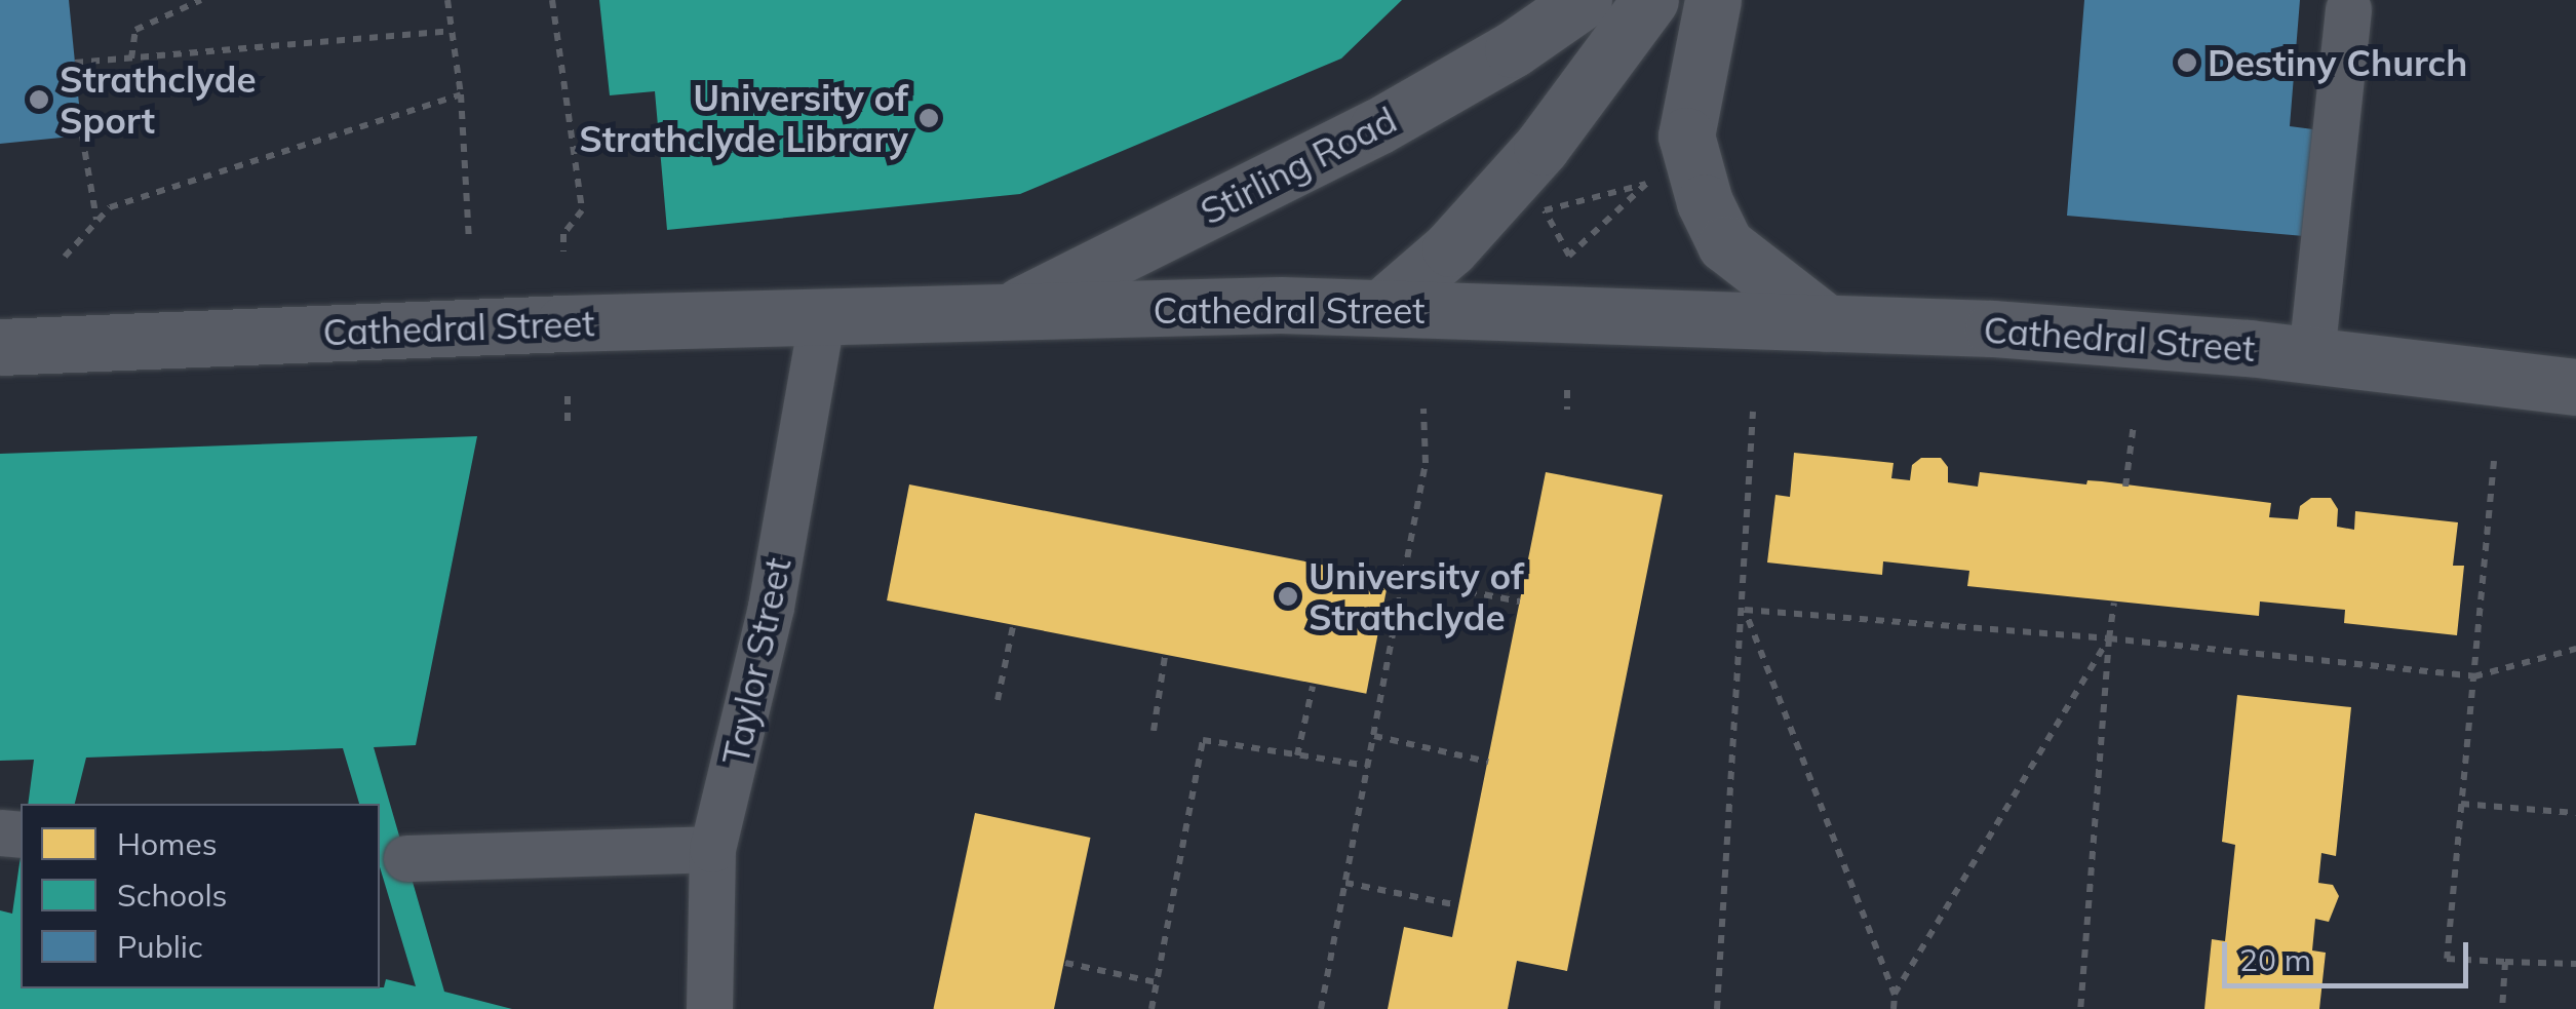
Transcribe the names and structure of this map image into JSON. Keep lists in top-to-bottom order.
{
  "streets": {
    "street": ["Stirling Road", "Cathedral Street"],
    "lane": ["Taylor Street"]
  },
  "crossings": [
    ["Stirling Road", "Cathedral Street"],
    ["Cathedral Street", "Taylor Street"]
  ],
  "places": [
    "Destiny Church",
    "Strathclyde Sport",
    "University of Strathclyde Library",
    "University of Strathclyde"
  ],
  "legend": ["Homes", "Schools", "Public"],
  "scale_bar": "20 m"
}
